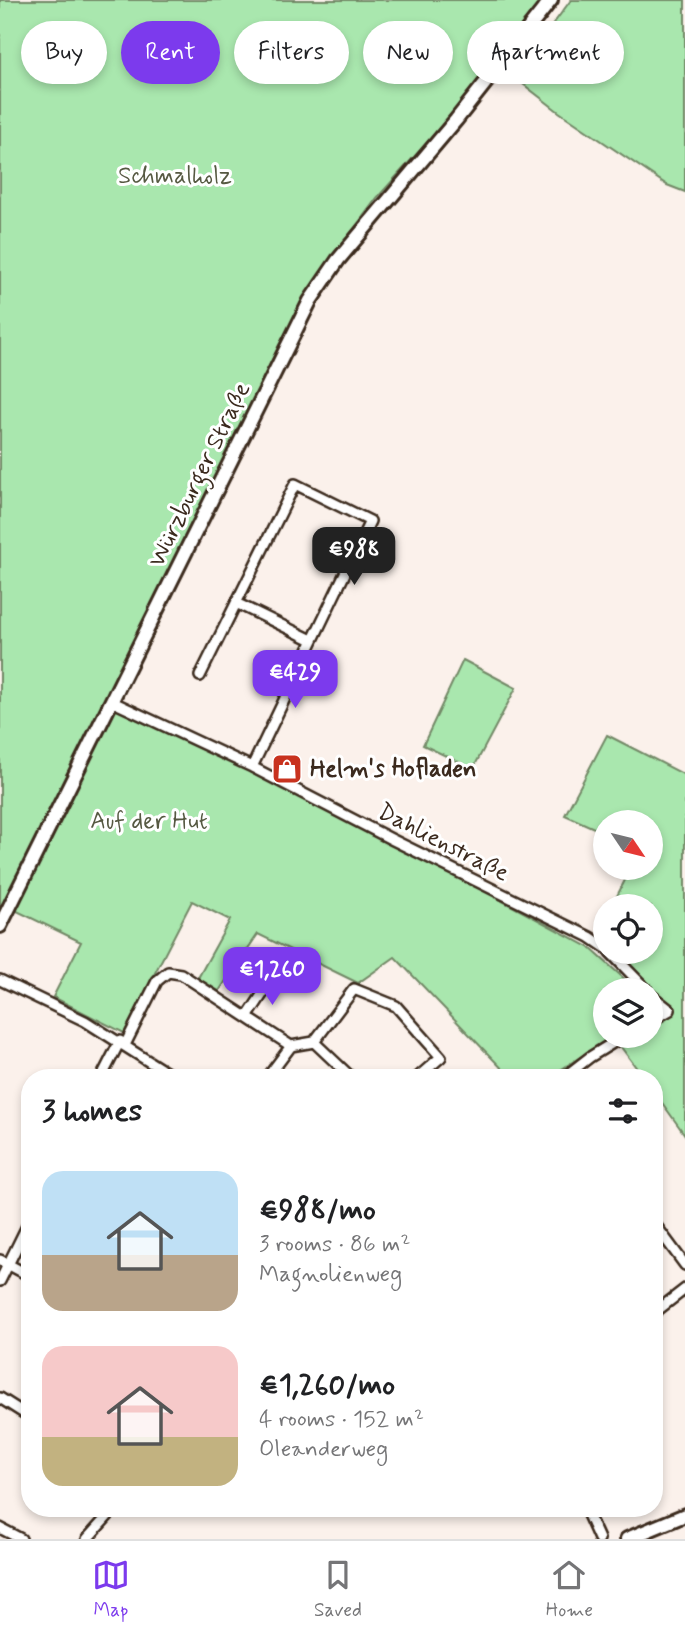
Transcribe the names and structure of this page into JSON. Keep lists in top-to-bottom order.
{
  "streets": {
    "street": ["Würzburger Straße", "Dahlienstraße"]
  },
  "crossings": [
    ["Würzburger Straße", "Dahlienstraße"]
  ],
  "parks": ["Schmalholz", "Auf der Hut"],
  "places": {
    "shop": ["Helm's Hofladen"]
  },
  "north": "bottom right",
  "page": {
    "chip": [
      "Buy",
      "Rent",
      "Filters",
      "New",
      "Apartment"
    ],
    "price": ["€988", "€429", "€1,260"],
    "heading": "3 homes",
    "list": [
      {
        "name": "€988/mo",
        "note": "3 rooms · 86 m² · Magnolienweg"
      },
      {
        "name": "€1,260/mo",
        "note": "4 rooms · 152 m² · Oleanderweg"
      }
    ],
    "tabs": ["Map", "Saved", "Home"]
  }
}
